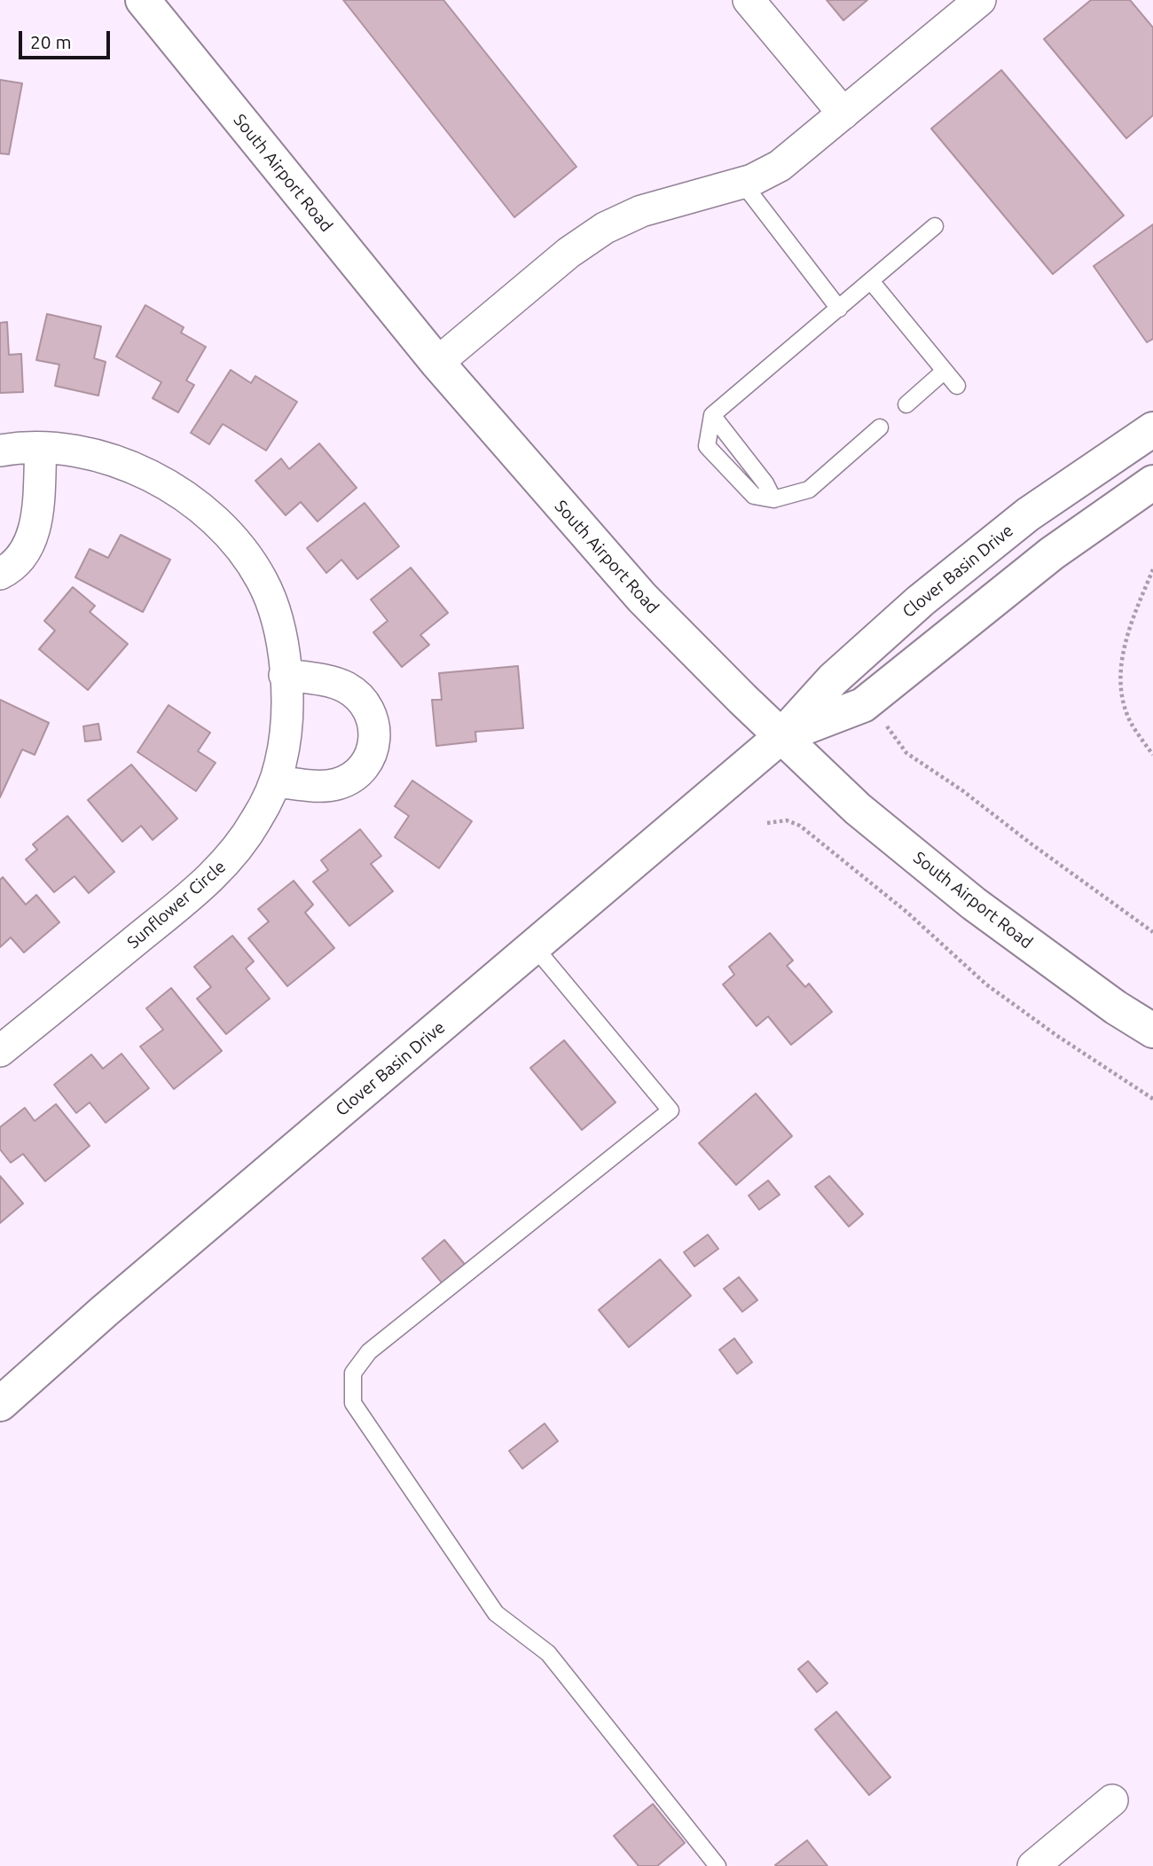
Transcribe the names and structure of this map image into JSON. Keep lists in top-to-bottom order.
{
  "streets": {
    "street": ["South Airport Road", "Clover Basin Drive", "Sunflower Circle"]
  },
  "crossings": [
    ["South Airport Road", "Clover Basin Drive"]
  ],
  "scale_bar": "20 m"
}
